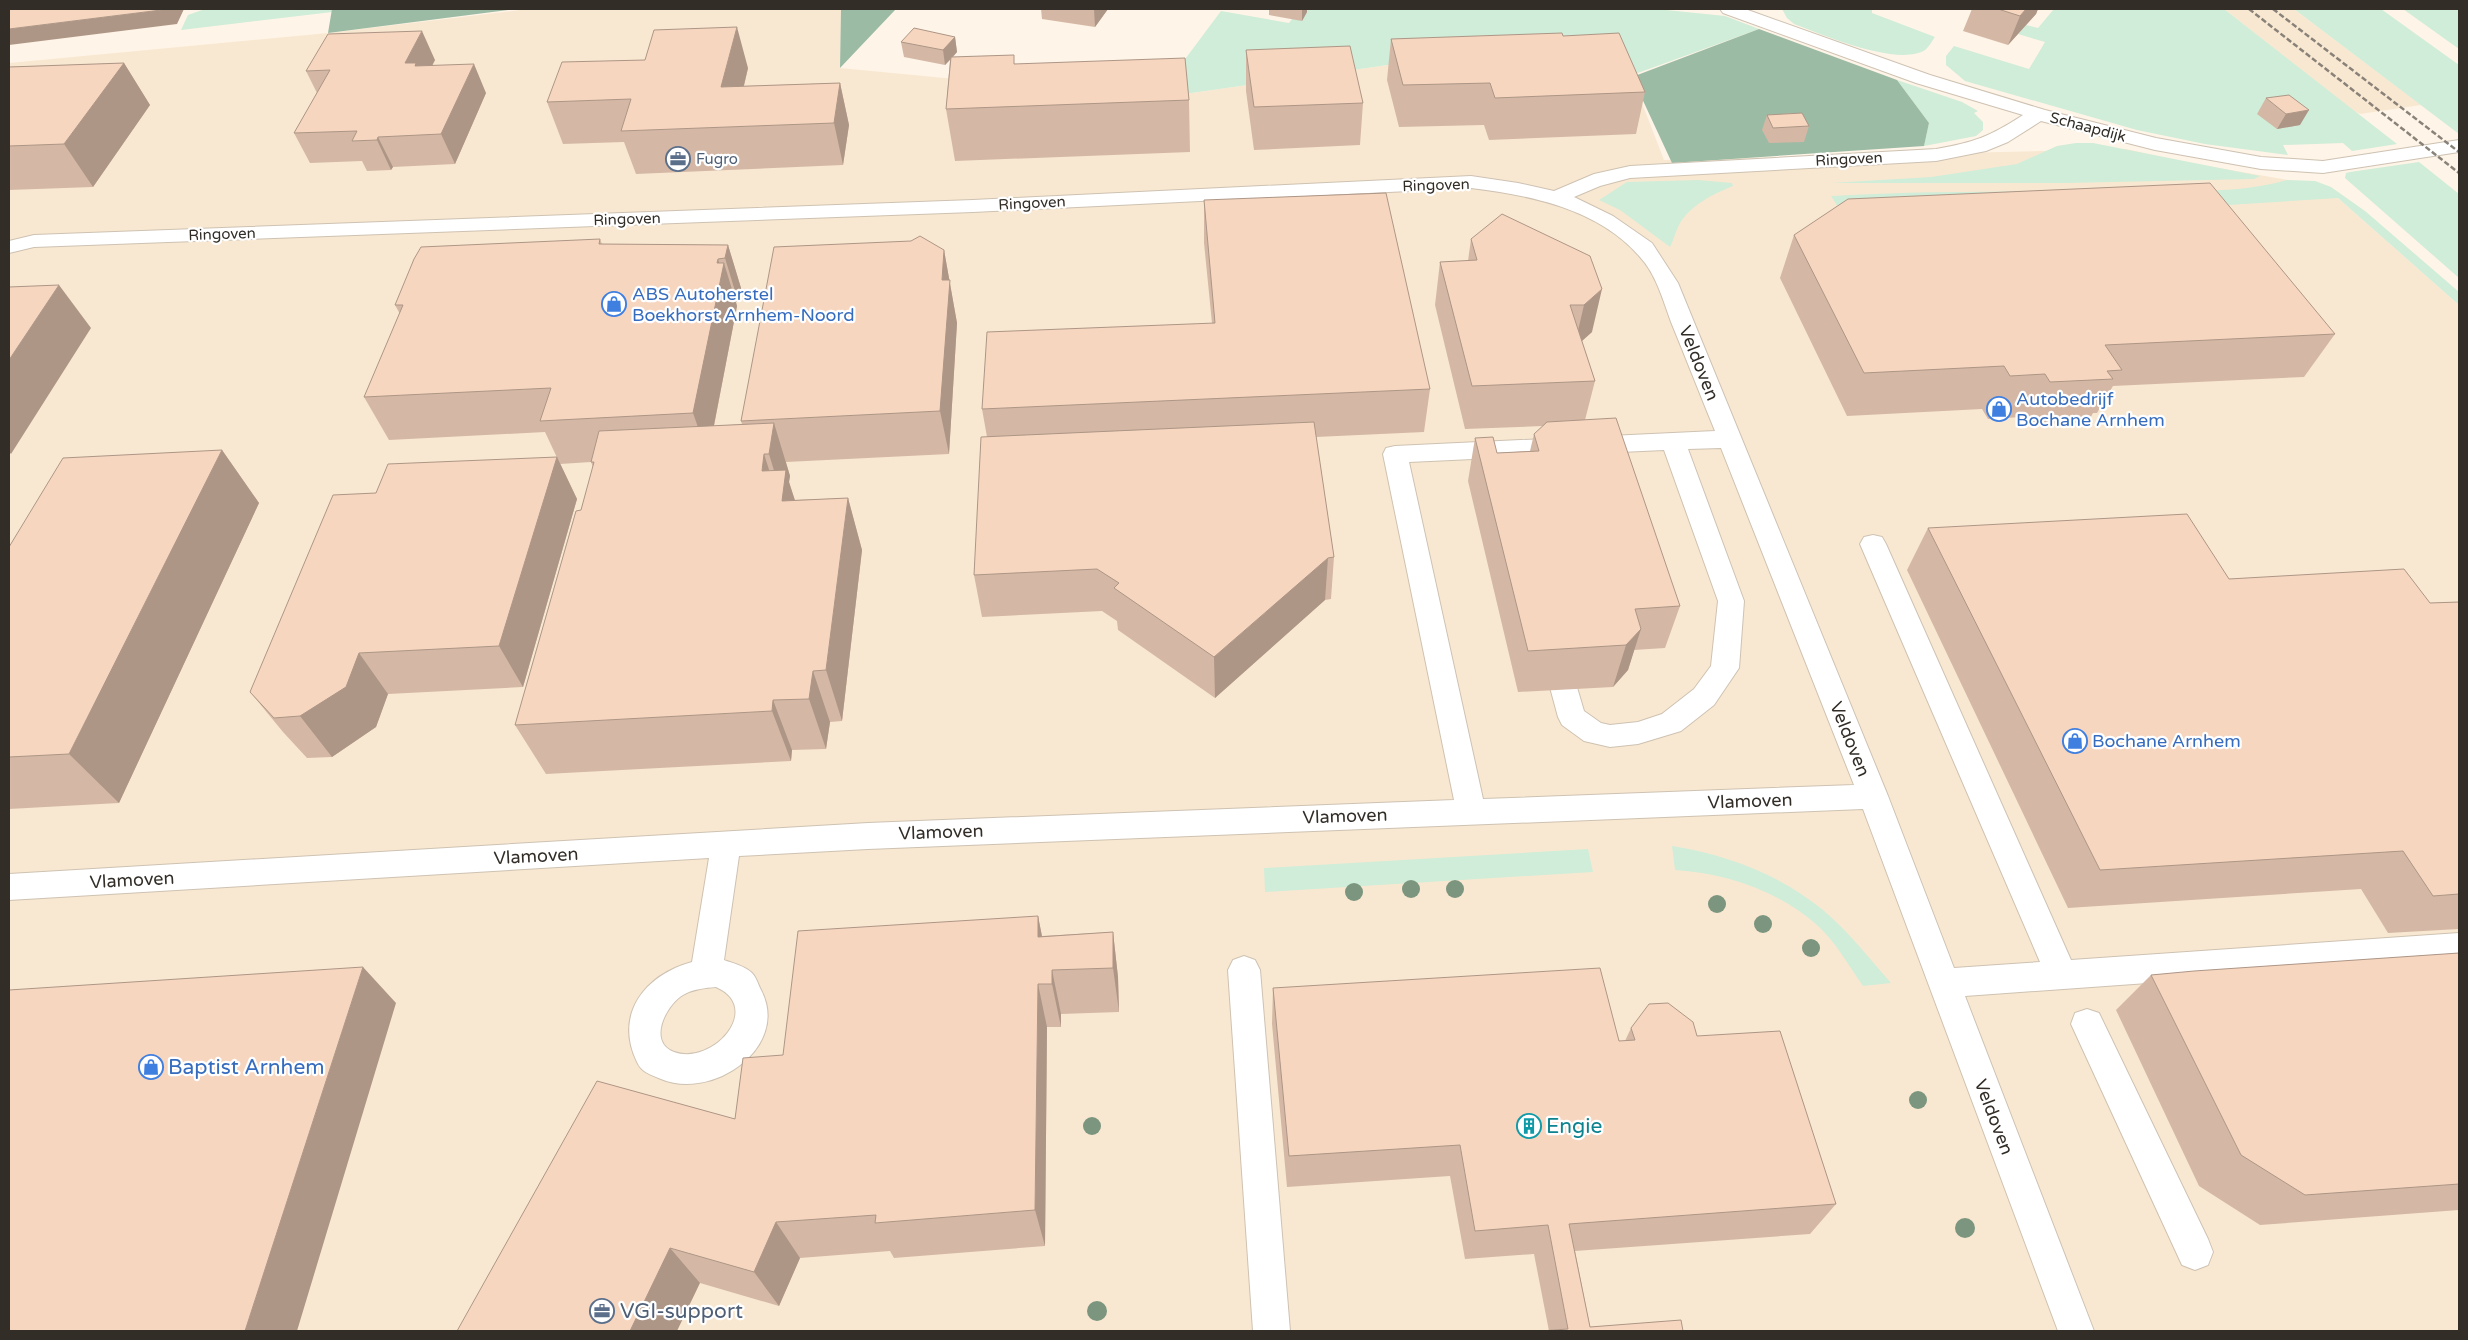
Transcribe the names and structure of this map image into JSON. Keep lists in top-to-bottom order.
{
  "streets": {
    "street": [
      "Schaapdijk",
      "Ringoven",
      "Veldoven",
      "Vlamoven"
    ]
  },
  "crossings": [
    ["Schaapdijk", "Ringoven"],
    ["Ringoven", "Veldoven"],
    ["Veldoven", "Vlamoven"]
  ],
  "places": {
    "office": ["Fugro", "VGI-support"],
    "shop": [
      "ABS Autoherstel Boekhorst Arnhem-Noord",
      "Autobedrijf Bochane Arnhem",
      "Bochane Arnhem",
      "Baptist Arnhem"
    ],
    "building": ["Engie"]
  }
}
